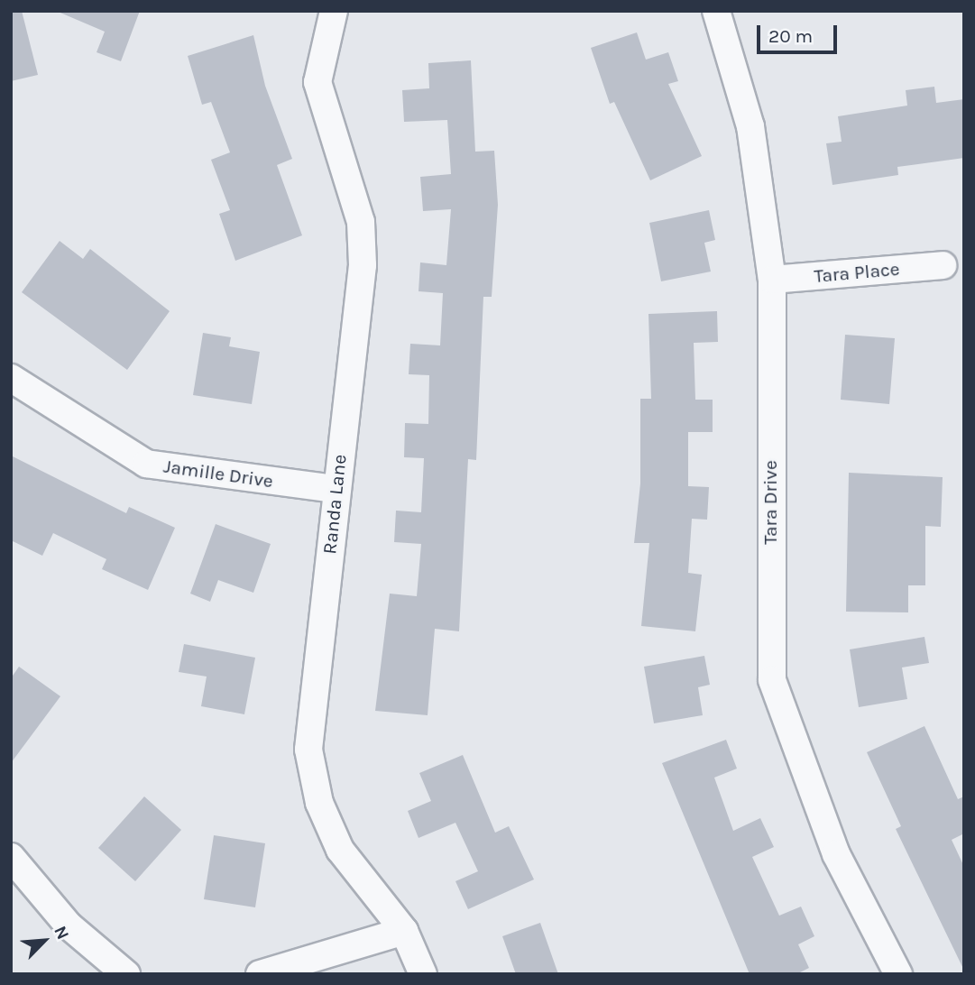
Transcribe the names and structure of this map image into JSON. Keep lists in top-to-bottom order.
{
  "streets": {
    "street": [
      "Tara Place",
      "Jamille Drive",
      "Tara Drive",
      "Randa Lane"
    ]
  },
  "crossings": [
    ["Tara Place", "Tara Drive"],
    ["Jamille Drive", "Randa Lane"]
  ],
  "scale_bar": "20 m",
  "north": "top right"
}
